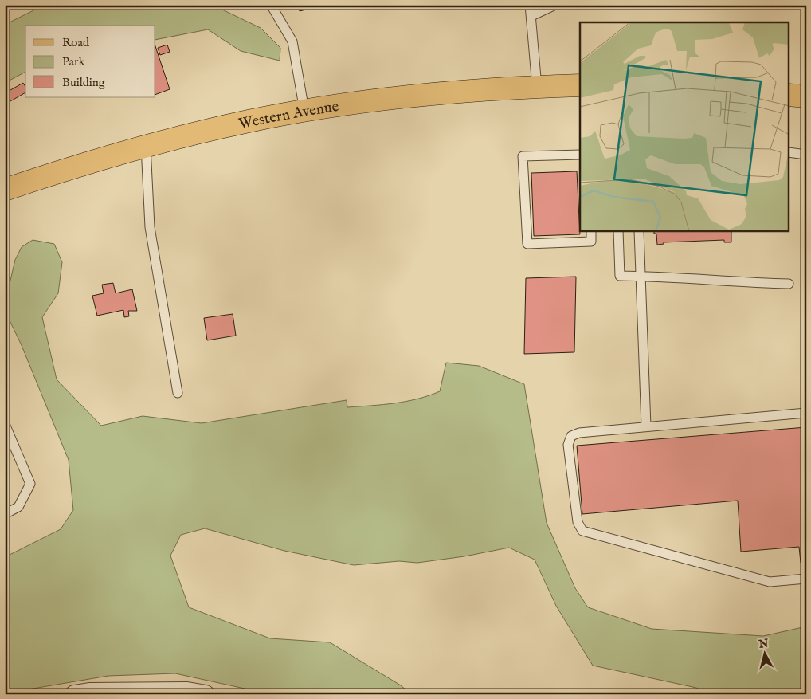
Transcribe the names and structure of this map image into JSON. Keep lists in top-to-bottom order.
{
  "streets": {
    "main road": ["Western Avenue"]
  },
  "legend": ["Road", "Park", "Building"],
  "north": "top"
}
